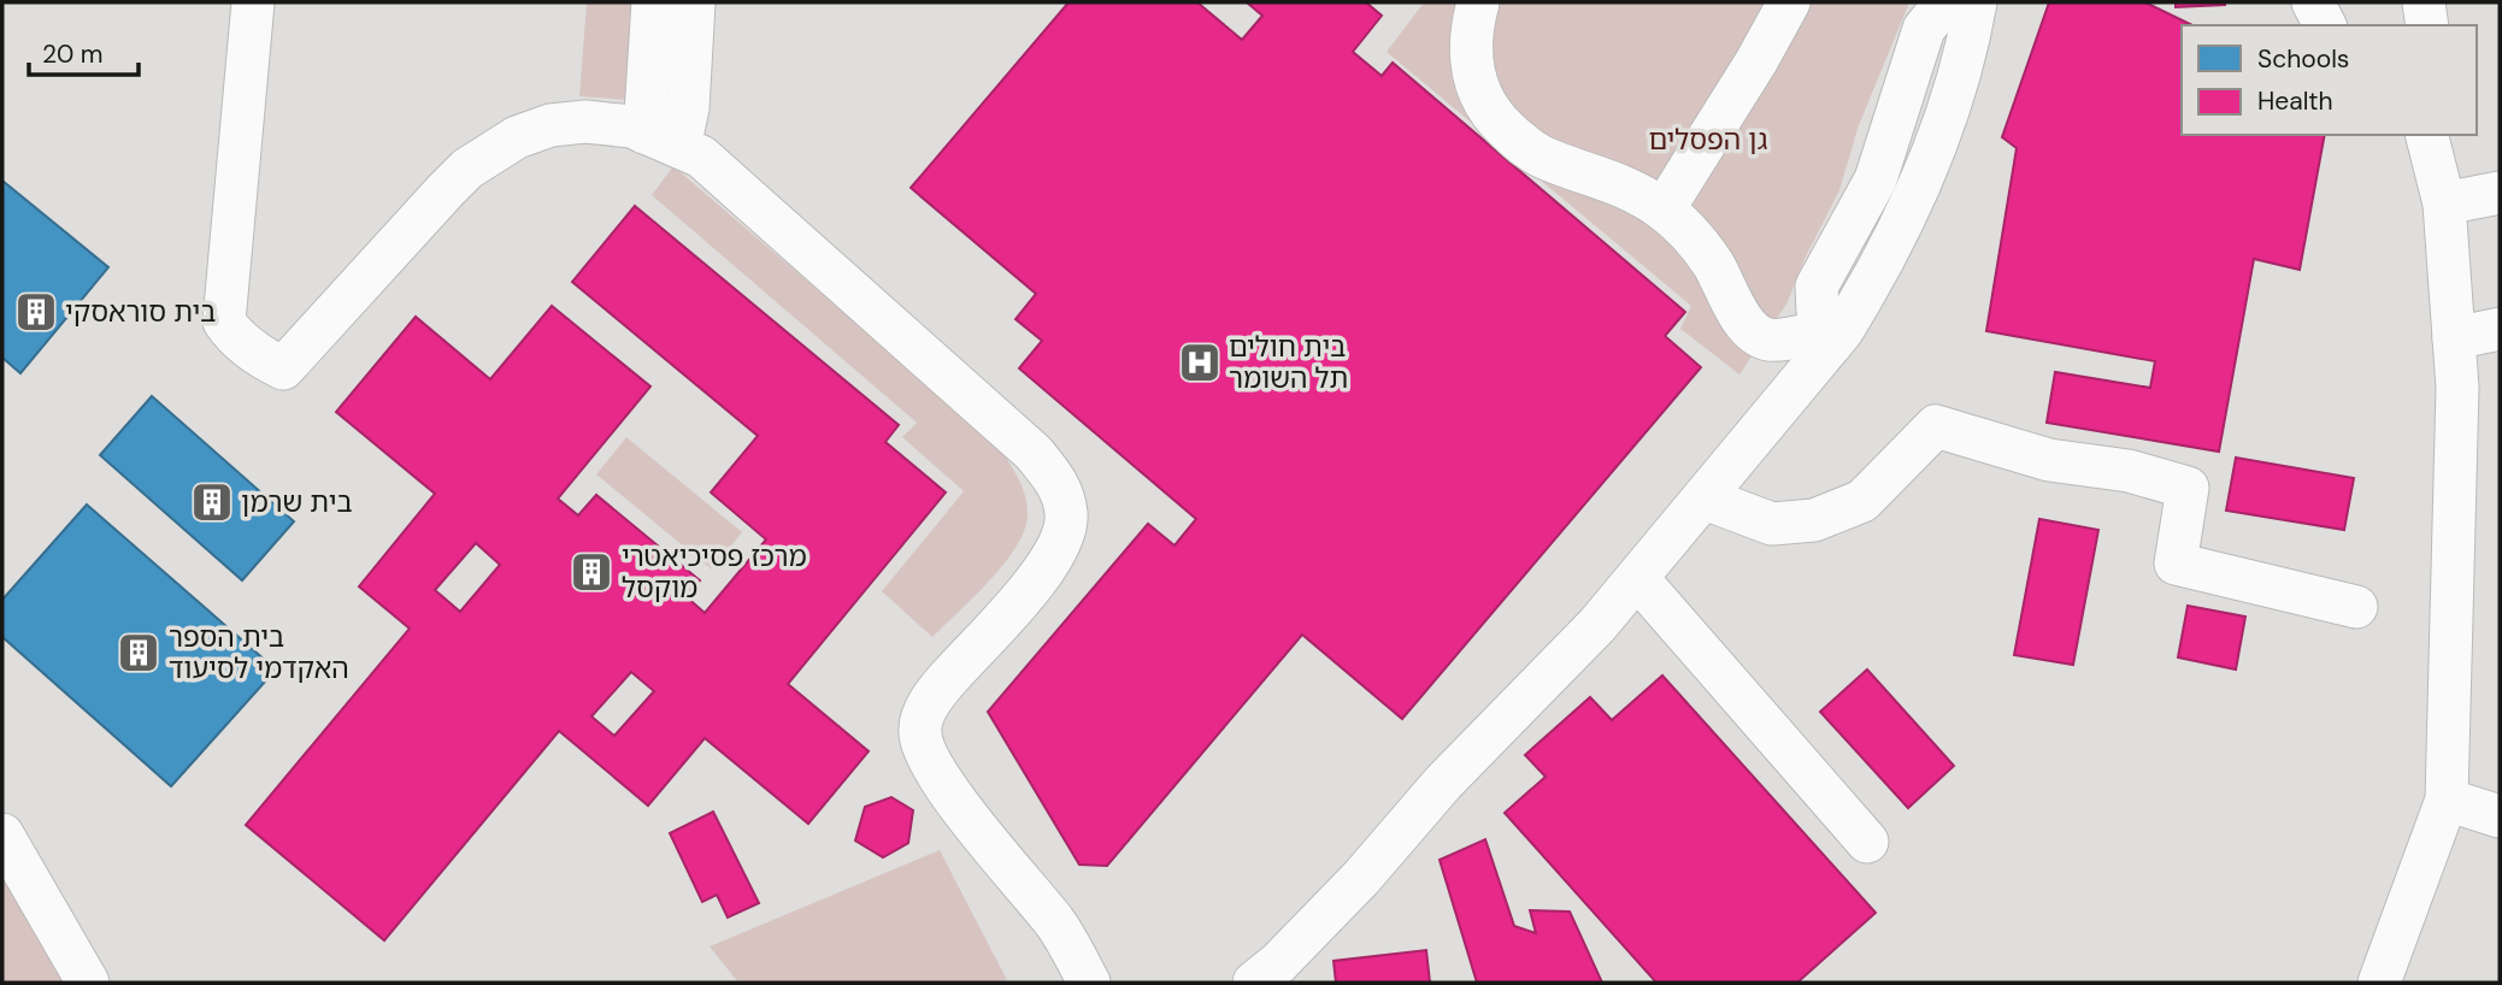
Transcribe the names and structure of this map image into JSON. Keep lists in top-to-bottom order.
{
  "parks": ["גן הפסלים"],
  "places": {
    "building": [
      "בית סוראסקי",
      "בית שרמן",
      "מרכז פסיכיאטרי מוקסל",
      "בית הספר האקדמי לסיעוד"
    ],
    "hospital": ["בית חולים תל השומר"]
  },
  "legend": ["Schools", "Health"],
  "scale_bar": "20 m"
}
